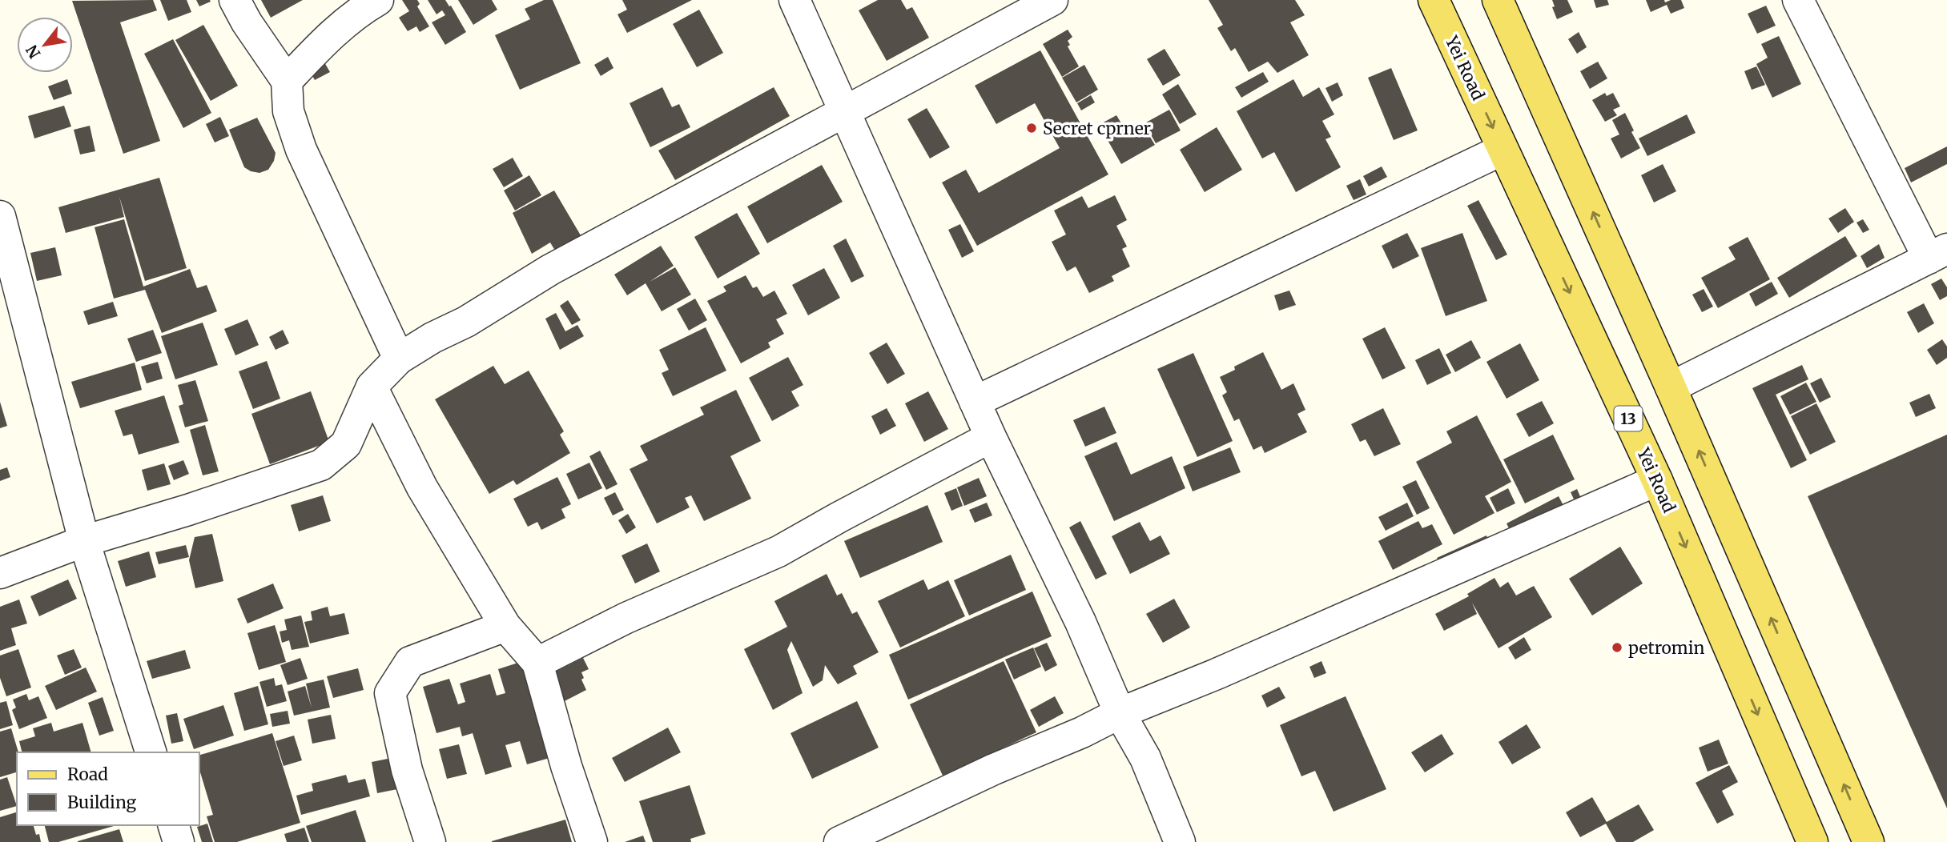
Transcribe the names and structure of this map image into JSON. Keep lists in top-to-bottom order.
{
  "streets": {
    "main road": ["Yei Road", "13"]
  },
  "places": ["Secret cprner", "petromin"],
  "legend": ["Road", "Building"],
  "north": "bottom left"
}
